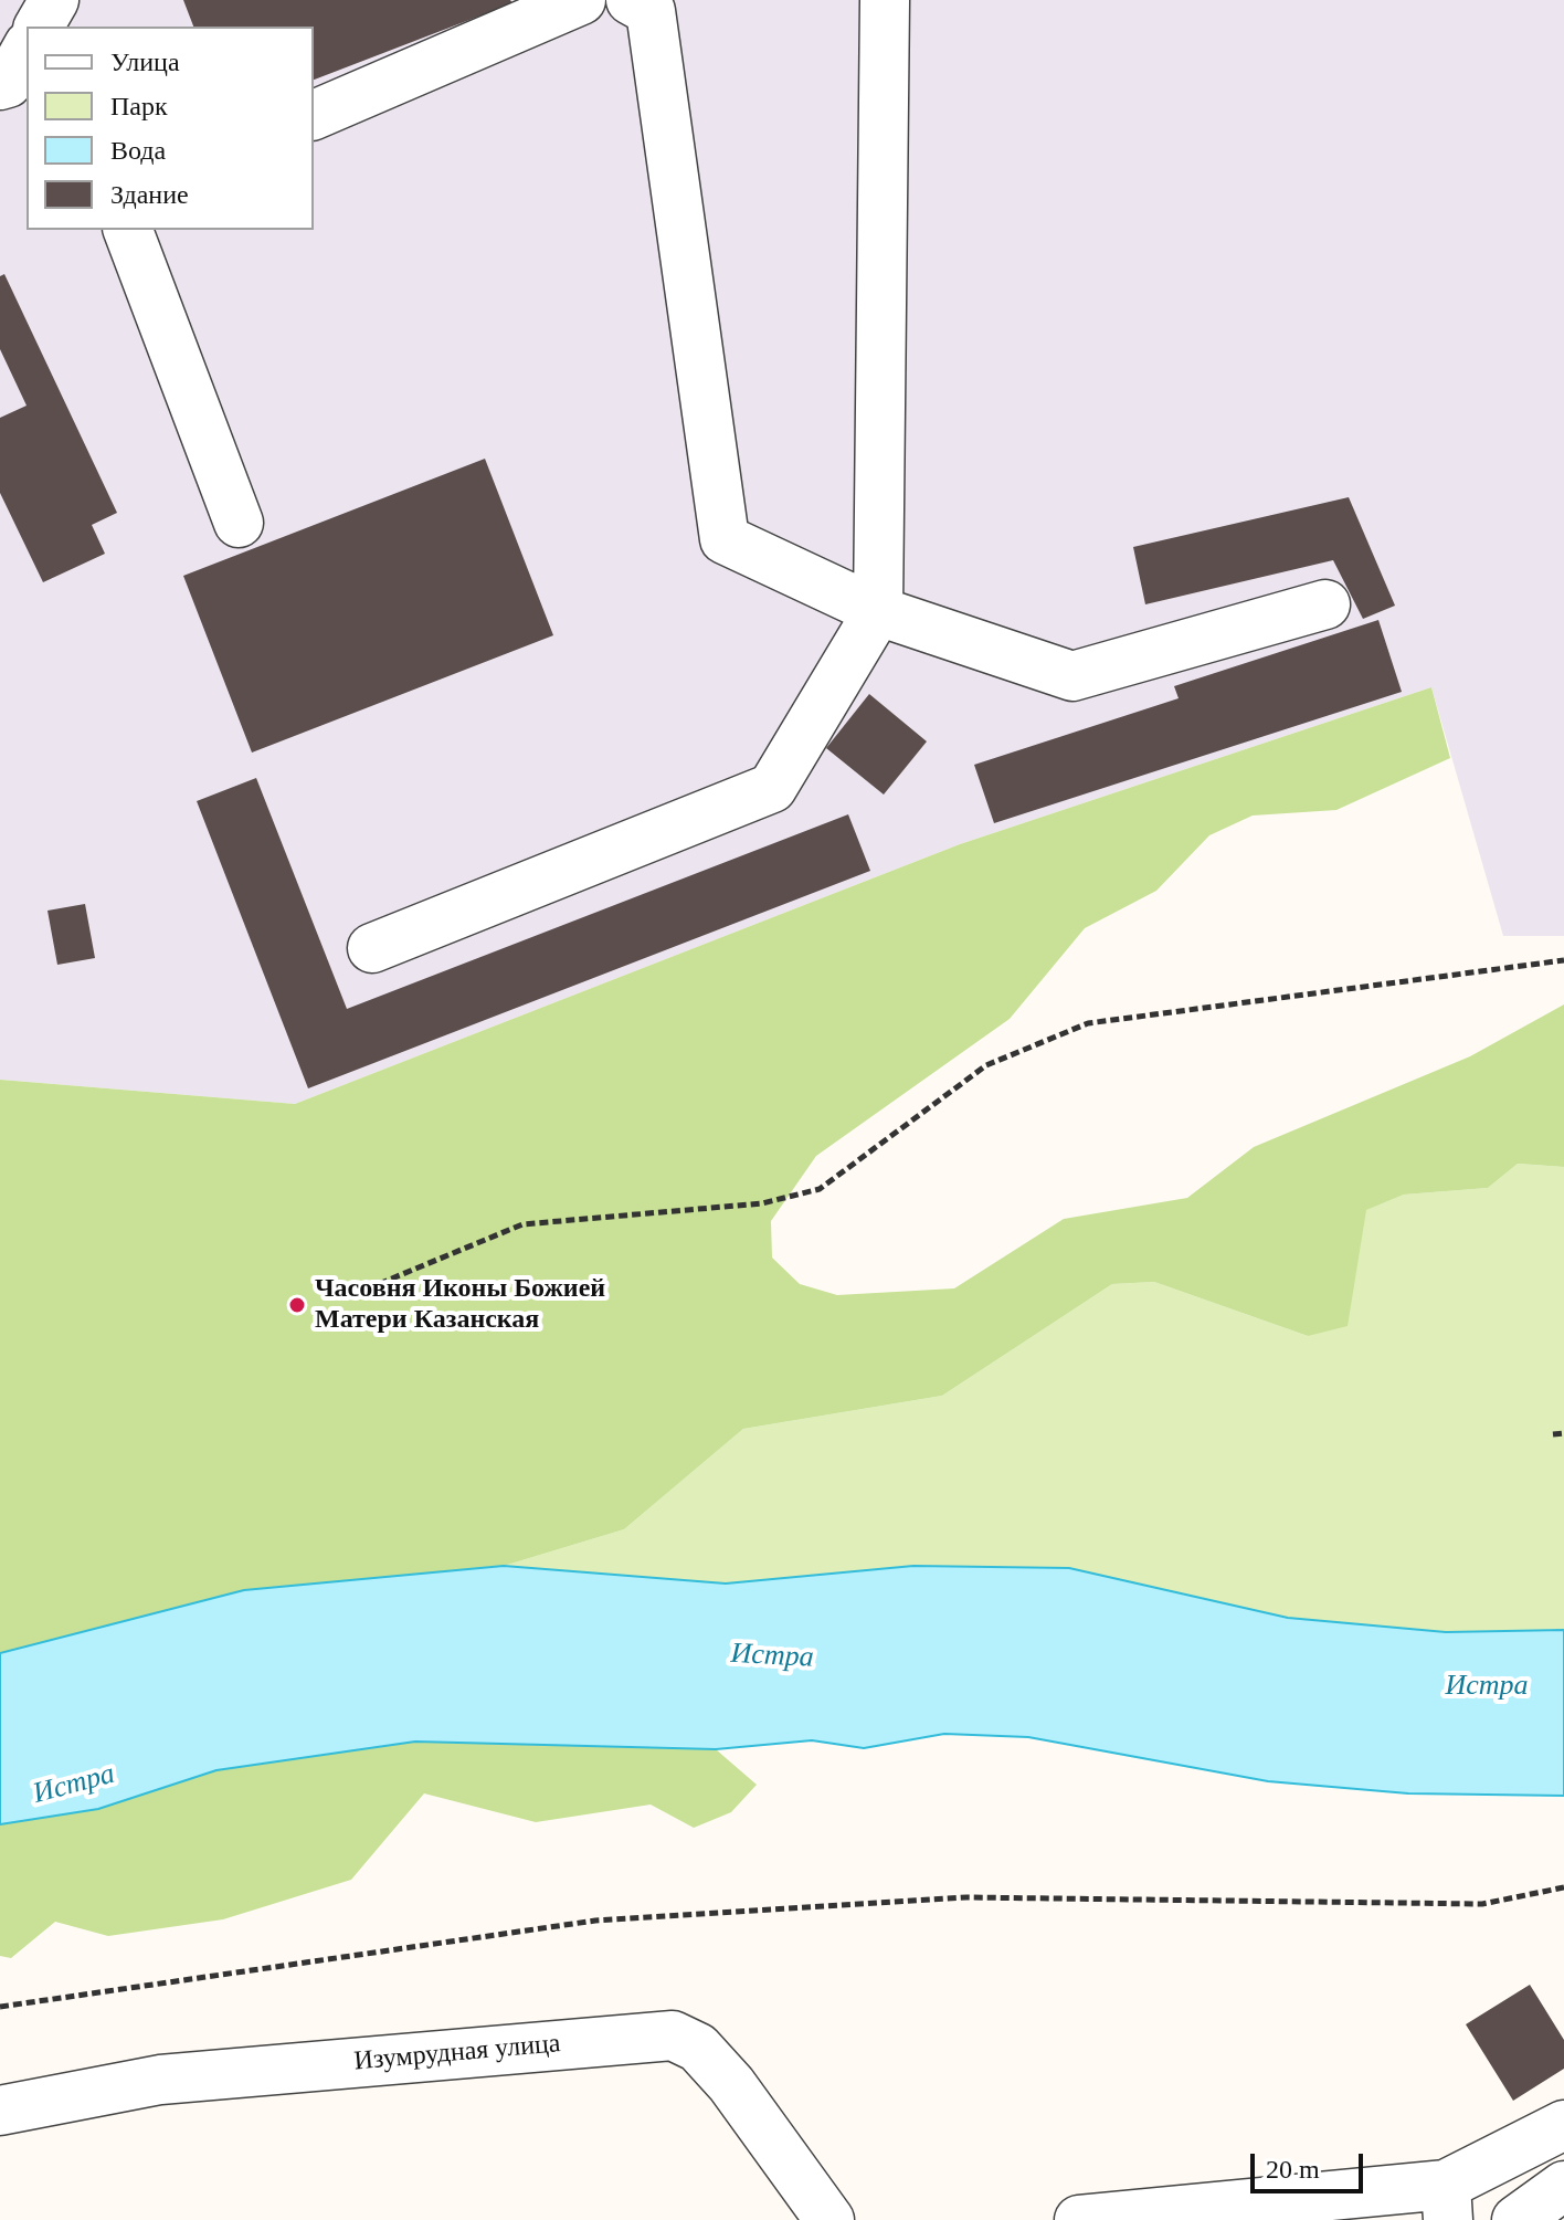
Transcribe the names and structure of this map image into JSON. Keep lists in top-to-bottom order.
{
  "streets": {
    "street": ["Изумрудная улица"]
  },
  "water": ["Истра"],
  "places": ["Часовня Иконы Божией Матери Казанская"],
  "legend": [
    "Улица",
    "Парк",
    "Вода",
    "Здание"
  ],
  "scale_bar": "20 m"
}
